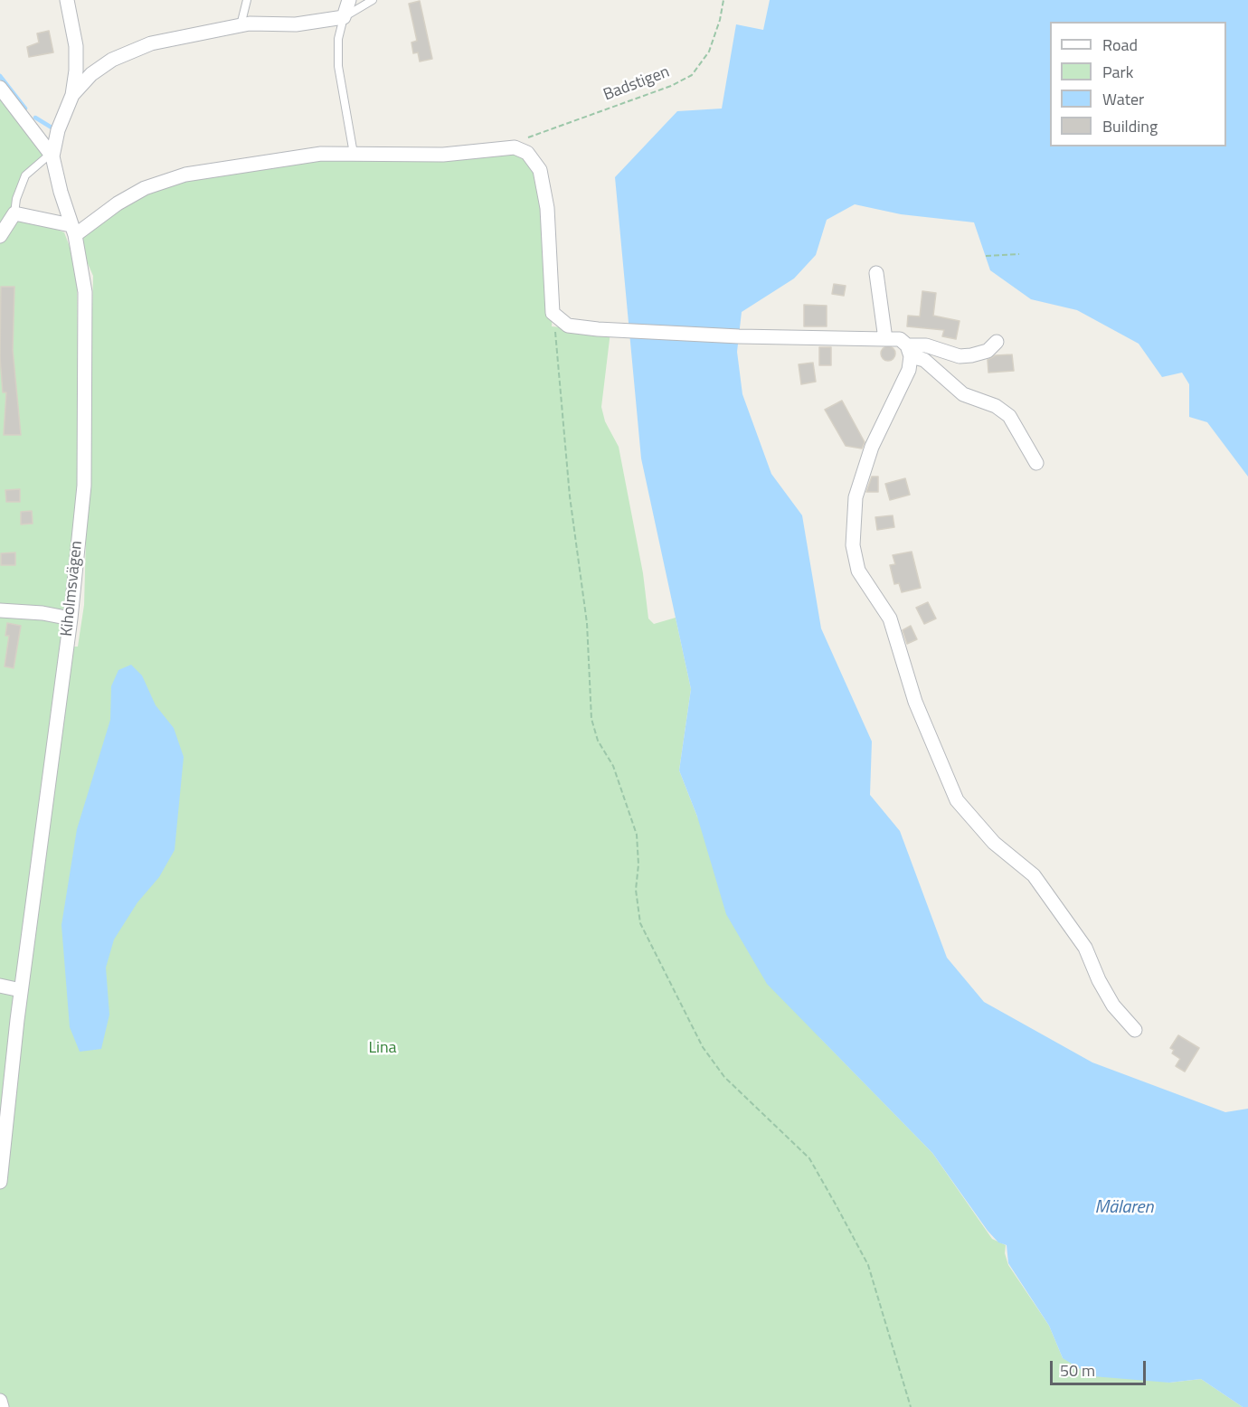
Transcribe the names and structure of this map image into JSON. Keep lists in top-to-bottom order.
{
  "streets": {
    "street": ["Kiholmsvägen"],
    "path": ["Badstigen"]
  },
  "water": ["Mälaren"],
  "parks": ["Lina"],
  "legend": [
    "Road",
    "Park",
    "Water",
    "Building"
  ],
  "scale_bar": "50 m"
}
